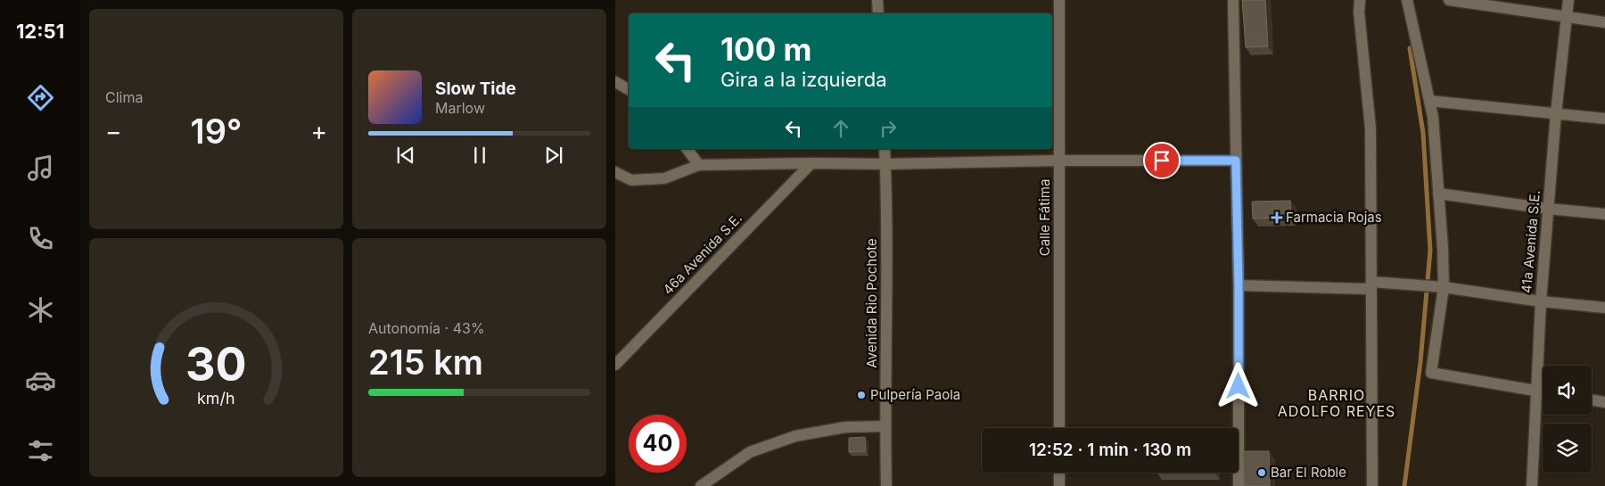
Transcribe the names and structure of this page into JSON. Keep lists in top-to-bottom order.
{
  "streets": {
    "street": [
      "Calle Fátima",
      "41a Avenida S.E.",
      "46a Avenida S.E.",
      "Avenida Rio Pochote"
    ]
  },
  "districts": ["BARRIO ADOLFO REYES"],
  "places": {
    "health": ["Farmacia Rojas"],
    "other": ["Pulpería Paola", "Bar El Roble"]
  },
  "page": {
    "tabs": "12:51",
    "tile": [
      "Clima",
      ["Autonomía · 43%", "215 km"]
    ],
    "turn": ["100 m", "Gira a la izquierda"],
    "song": ["Slow Tide", "Marlow"],
    "heat": ["−", "19°", "+"],
    "limit": "40",
    "trip": "12:52 · 1 min · 130 m",
    "gauge": ["30", "km/h"]
  }
}
